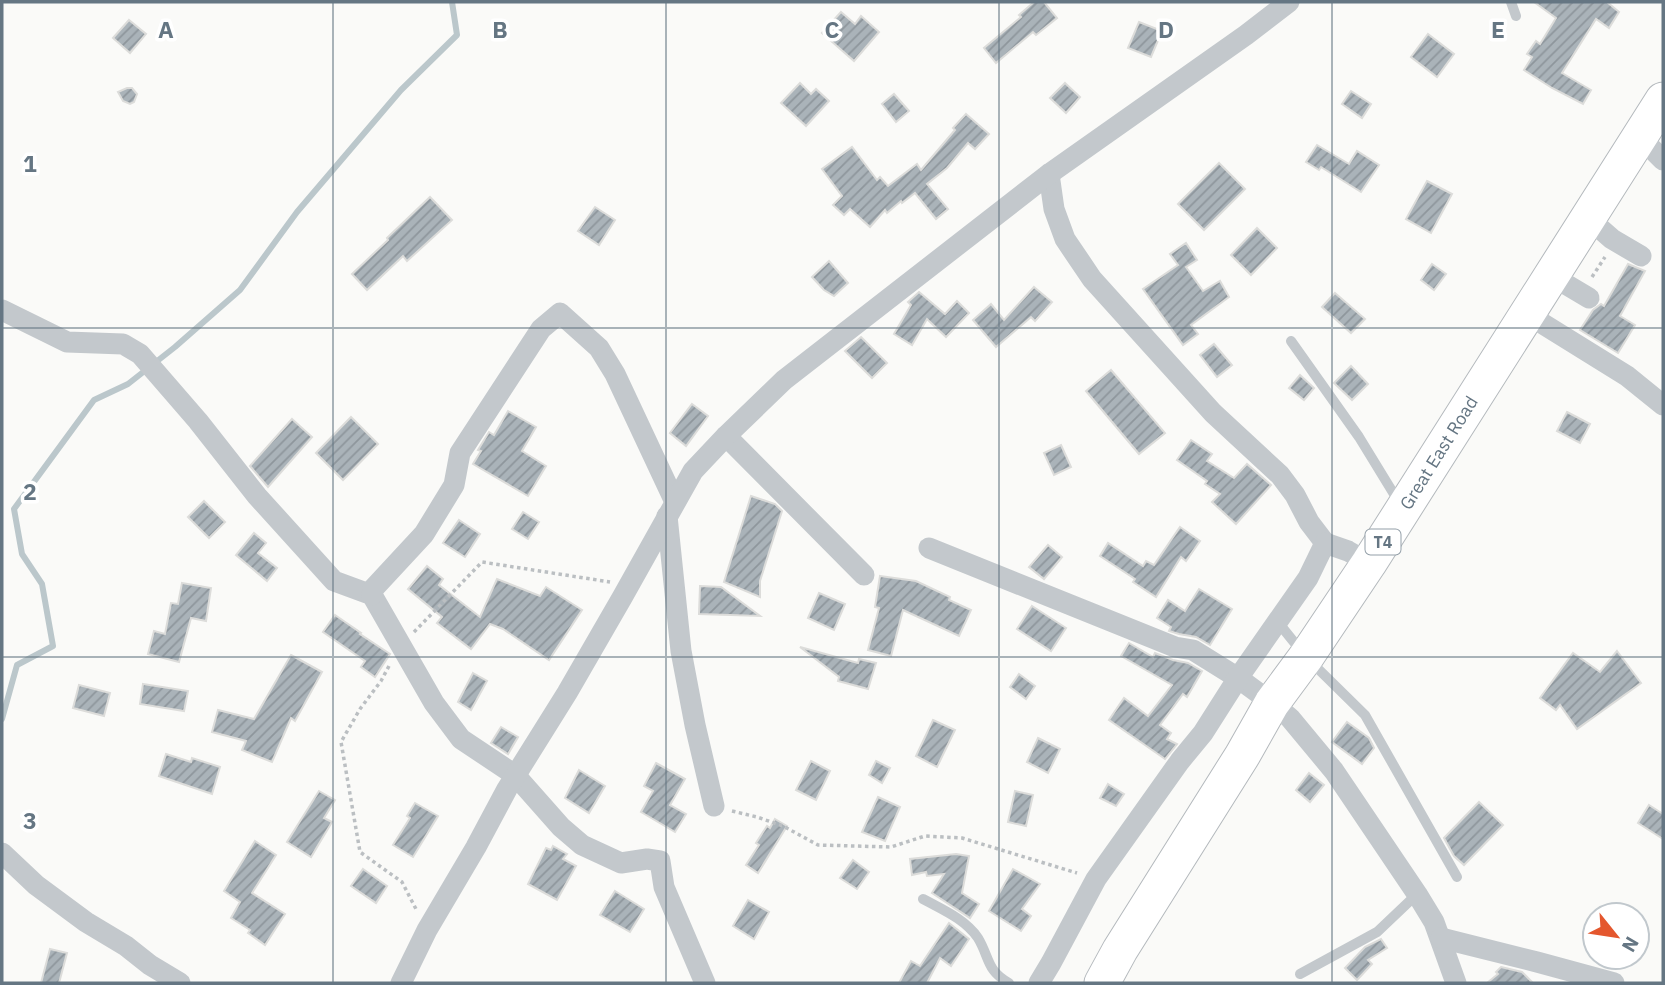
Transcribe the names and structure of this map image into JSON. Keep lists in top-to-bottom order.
{
  "streets": {
    "highway": ["Great East Road", "T4"]
  },
  "north": "bottom right",
  "grid": {
    "columns": [
      "A",
      "B",
      "C",
      "D",
      "E"
    ],
    "rows": ["1", "2", "3"]
  }
}
